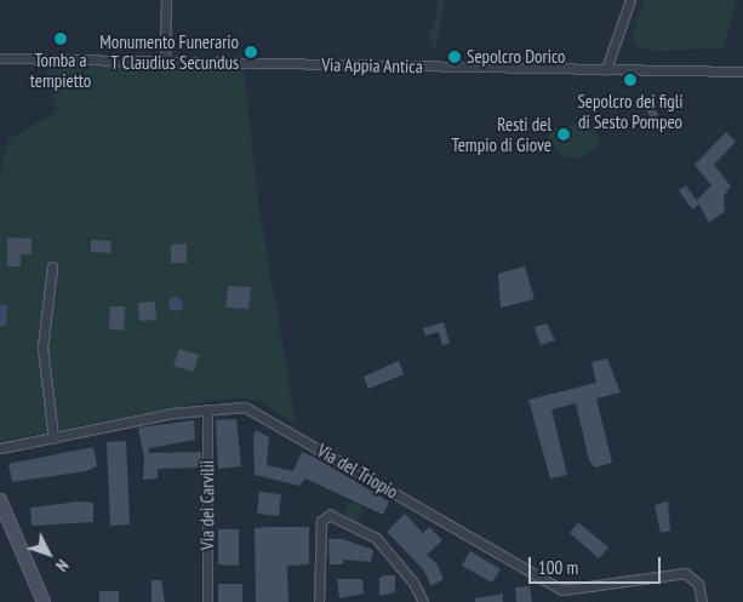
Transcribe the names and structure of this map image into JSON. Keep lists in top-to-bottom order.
{
  "streets": {
    "street": ["Via Appia Antica", "Via del Triopio", "Via dei Carvilii"]
  },
  "crossings": [
    ["Via del Triopio", "Via dei Carvilii"]
  ],
  "places": [
    "Tomba a tempietto",
    "Monumento Funerario T Claudius Secundus",
    "Sepolcro Dorico",
    "Sepolcro dei figli di Sesto Pompeo",
    "Resti del Tempio di Giove"
  ],
  "scale_bar": "100 m",
  "north": "bottom right"
}
